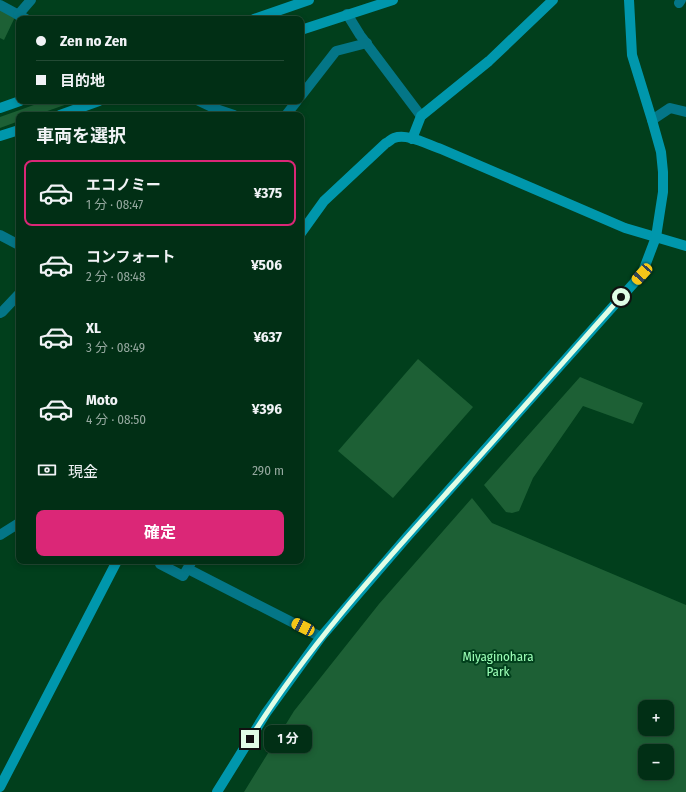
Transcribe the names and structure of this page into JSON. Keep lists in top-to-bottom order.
{
  "parks": ["Miyaginohara Park"],
  "page": {
    "banner": ["Zen no Zen", "目的地"],
    "heading": "車両を選択",
    "list": [
      {
        "name": "エコノミー",
        "note": "1 分 · 08:47",
        "value": "¥375"
      },
      {
        "name": "コンフォート",
        "note": "2 分 · 08:48",
        "value": "¥506"
      },
      {
        "name": "XL",
        "note": "3 分 · 08:49",
        "value": "¥637"
      },
      {
        "name": "Moto",
        "note": "4 分 · 08:50",
        "value": "¥396"
      }
    ],
    "pay": ["現金", "290 m"],
    "buttons": "確定",
    "map_buttons": ["+", "−"],
    "bubble": "1 分"
  }
}
